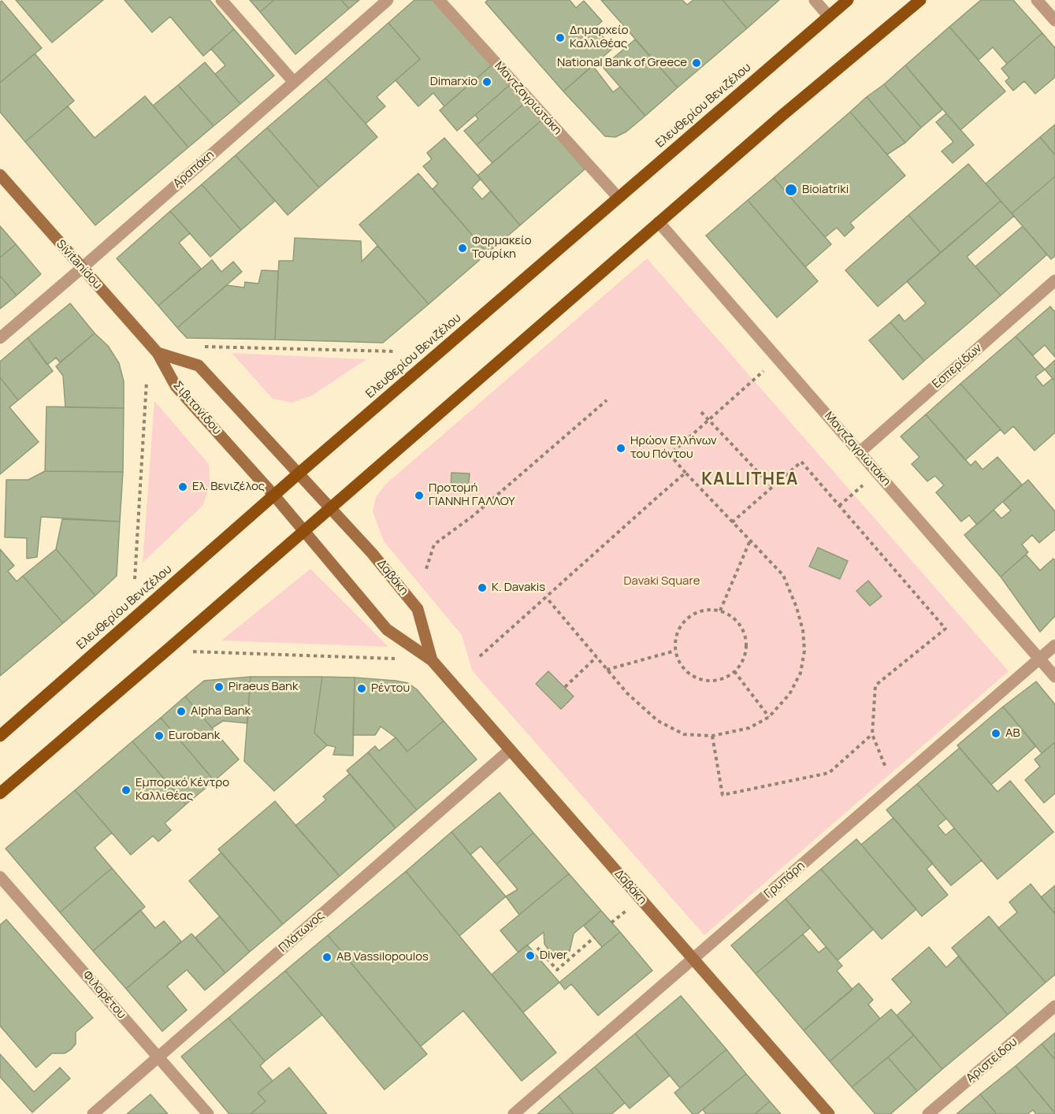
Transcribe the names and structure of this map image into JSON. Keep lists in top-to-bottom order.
{
  "streets": {
    "main road": [
      "Ελευθερίου Βενιζέλου",
      "Sivitanidou",
      "Σιβιτανίδου",
      "Δαβάκη"
    ],
    "street": [
      "Μαντζαγριωτάκη",
      "Αραπάκη",
      "Εσπερίδων",
      "Γρυπάρη",
      "Πλάτωνος",
      "Φιλαρέτου",
      "Αριστείδου"
    ]
  },
  "crossings": [
    ["Μαντζαγριωτάκη", "Ελευθερίου Βενιζέλου"],
    ["Μαντζαγριωτάκη", "Εσπερίδων"],
    ["Μαντζαγριωτάκη", "Γρυπάρη"],
    ["Ελευθερίου Βενιζέλου", "Σιβιτανίδου"],
    ["Αραπάκη", "Sivitanidou"],
    ["Sivitanidou", "Σιβιτανίδου"],
    ["Σιβιτανίδου", "Δαβάκη"],
    ["Δαβάκη", "Γρυπάρη"],
    ["Δαβάκη", "Πλάτωνος"],
    ["Πλάτωνος", "Φιλαρέτου"]
  ],
  "districts": ["KALLITHEA"],
  "parks": ["Davaki Square"],
  "places": [
    "Δημαρχείο Καλλιθέας",
    "National Bank of Greece",
    "Dimarxio",
    "Bioiatriki",
    "Φαρμακείο Τουρίκη",
    "Ηρώον Ελλήνων του Πόντου",
    "Ελ. Βενιζέλος",
    "Προτομή ΓΙΑΝΝΗ ΓΑΛΛΟΥ",
    "K. Davakis",
    "Piraeus Bank",
    "Ρέντου",
    "Alpha Bank",
    "AB",
    "Eurobank",
    "Εμπορικό Κέντρο Καλλιθέας",
    "Diver",
    "AB Vassilopoulos"
  ]
}
